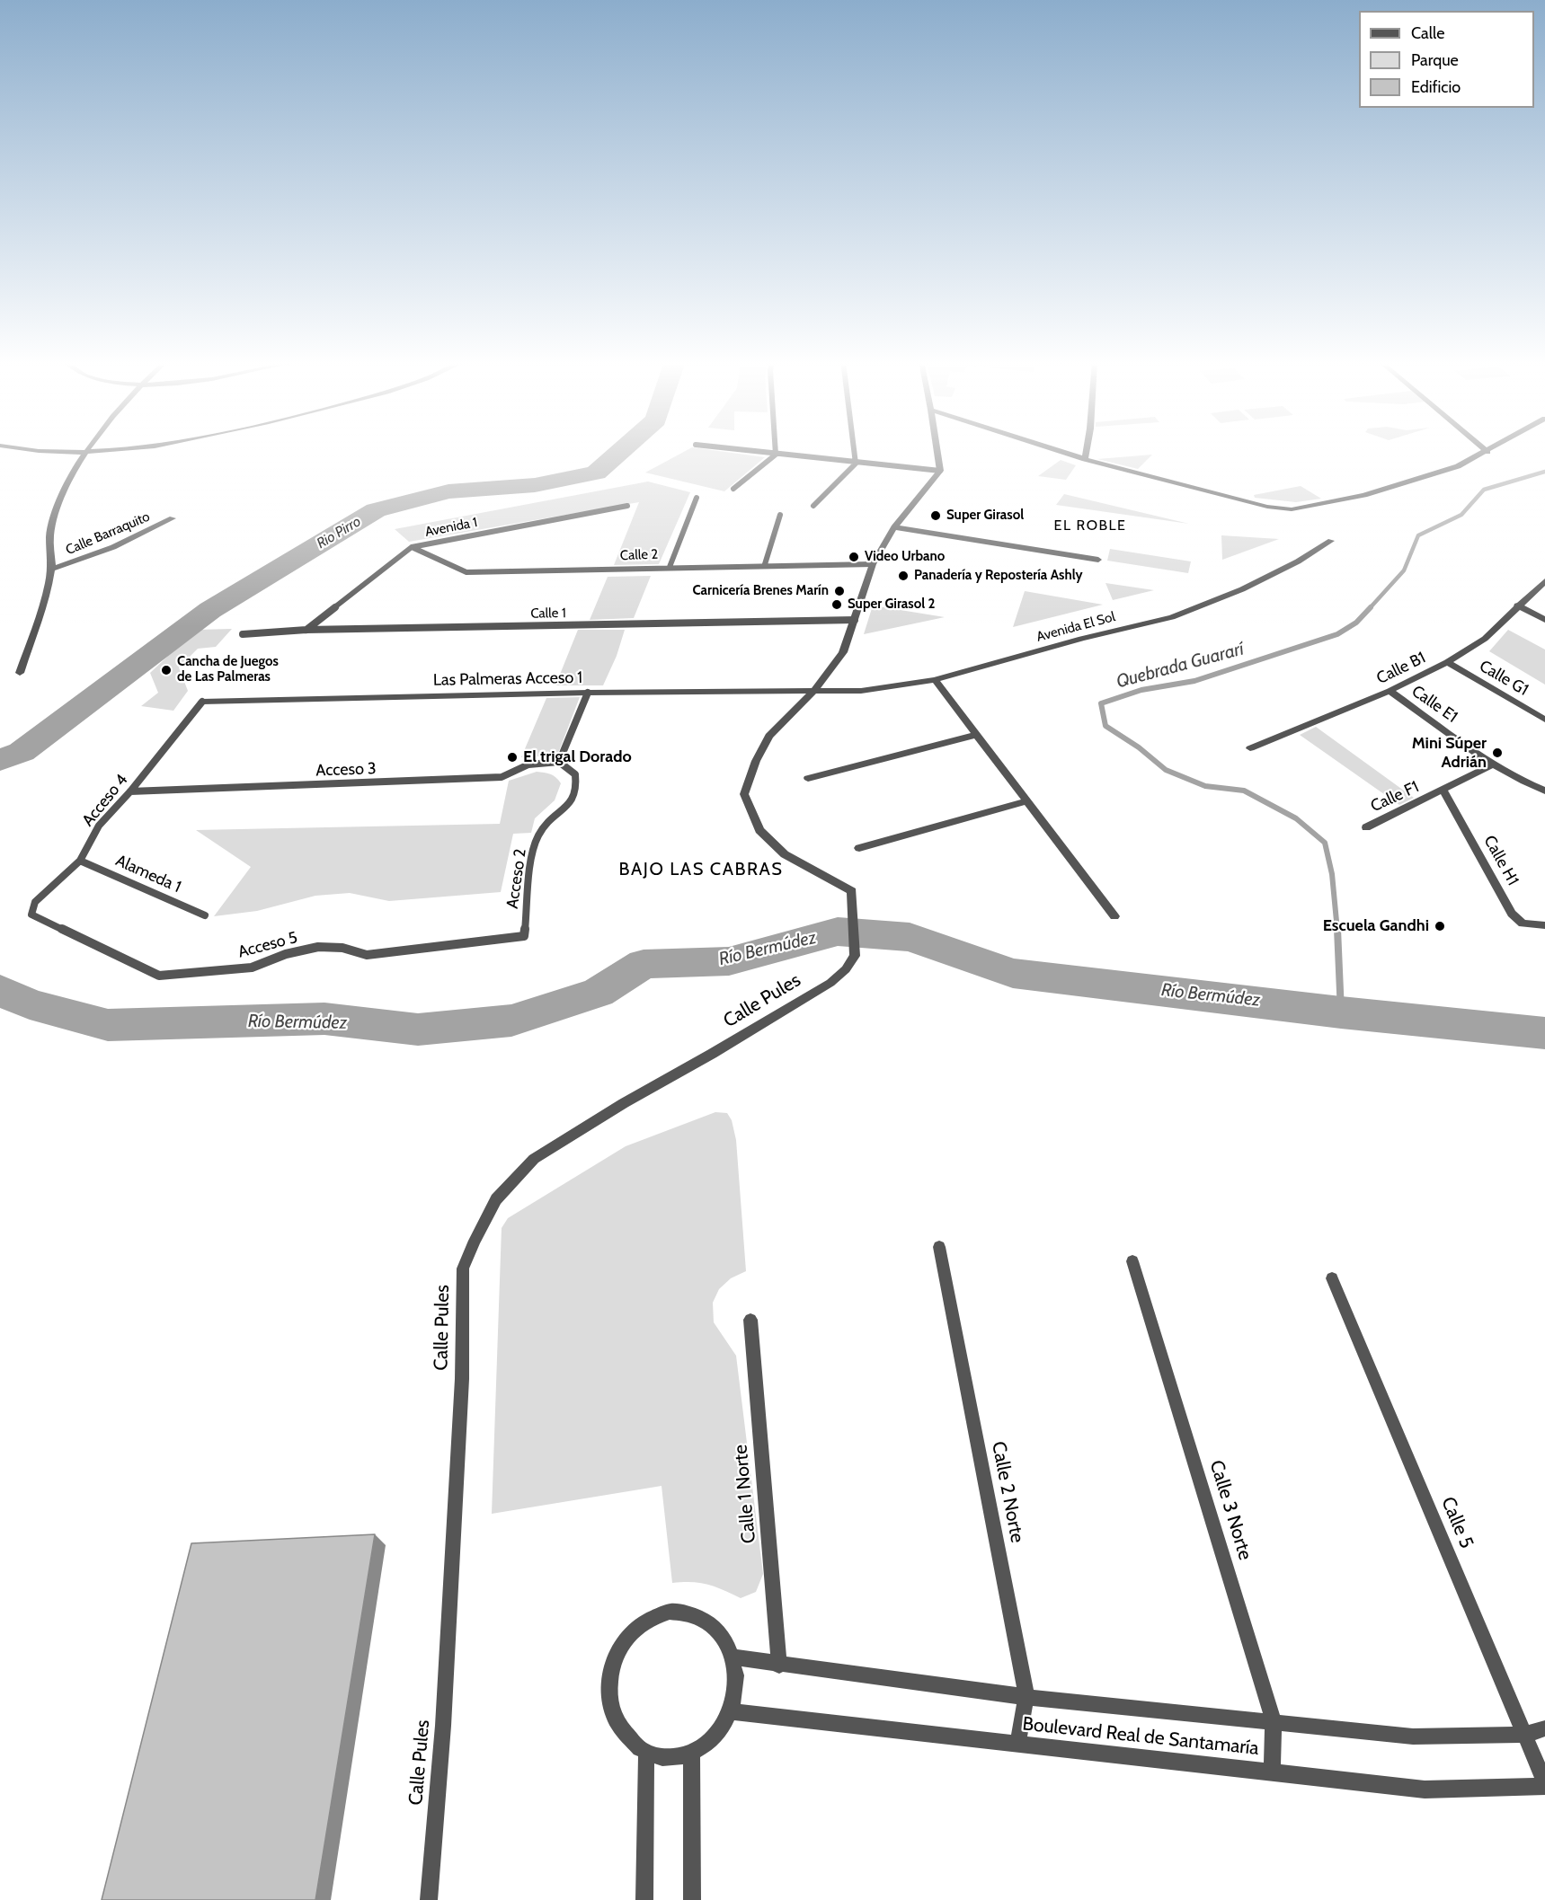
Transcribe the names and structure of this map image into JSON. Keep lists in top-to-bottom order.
{
  "streets": {
    "street": [
      "Calle Barraquito",
      "Avenida El Sol",
      "Calle B1",
      "Calle G1",
      "Las Palmeras Acceso 1",
      "Calle E1",
      "Calle F1",
      "Calle H1",
      "Calle Pules",
      "Calle 2 Norte",
      "Calle 1 Norte",
      "Calle 3 Norte",
      "Calle 5",
      "Boulevard Real de Santamaría"
    ],
    "lane": [
      "Avenida 1",
      "Calle 2",
      "Calle 1",
      "Acceso 3",
      "Acceso 4",
      "Alameda 1",
      "Acceso 2",
      "Acceso 5"
    ]
  },
  "crossings": [
    ["Avenida 1", "Calle 2"],
    ["Avenida 1", "Calle 1"],
    ["Avenida El Sol", "Las Palmeras Acceso 1"],
    ["Avenida El Sol", "Calle Pules"],
    ["Calle B1", "Calle G1"],
    ["Calle B1", "Calle E1"],
    ["Las Palmeras Acceso 1", "Acceso 4"],
    ["Las Palmeras Acceso 1", "Calle Pules"],
    ["Calle E1", "Calle F1"],
    ["Acceso 3", "Acceso 4"],
    ["Acceso 3", "Acceso 2"],
    ["Calle F1", "Calle H1"],
    ["Acceso 4", "Alameda 1"],
    ["Acceso 4", "Acceso 5"],
    ["Acceso 2", "Acceso 5"],
    ["Calle 2 Norte", "Boulevard Real de Santamaría"],
    ["Calle 1 Norte", "Boulevard Real de Santamaría"],
    ["Calle 3 Norte", "Boulevard Real de Santamaría"],
    ["Calle 5", "Boulevard Real de Santamaría"]
  ],
  "districts": ["EL ROBLE", "BAJO LAS CABRAS"],
  "water": ["Rio Pirro", "Quebrada Guararí", "Río Bermúdez"],
  "places": [
    "Super Girasol",
    "Video Urbano",
    "Panadería y Repostería Ashly",
    "Carnicería Brenes Marín",
    "Super Girasol 2",
    "Cancha de Juegos de Las Palmeras",
    "Mini Súper Adrián",
    "El trigal Dorado",
    "Escuela Gandhi"
  ],
  "legend": ["Calle", "Parque", "Edificio"]
}
